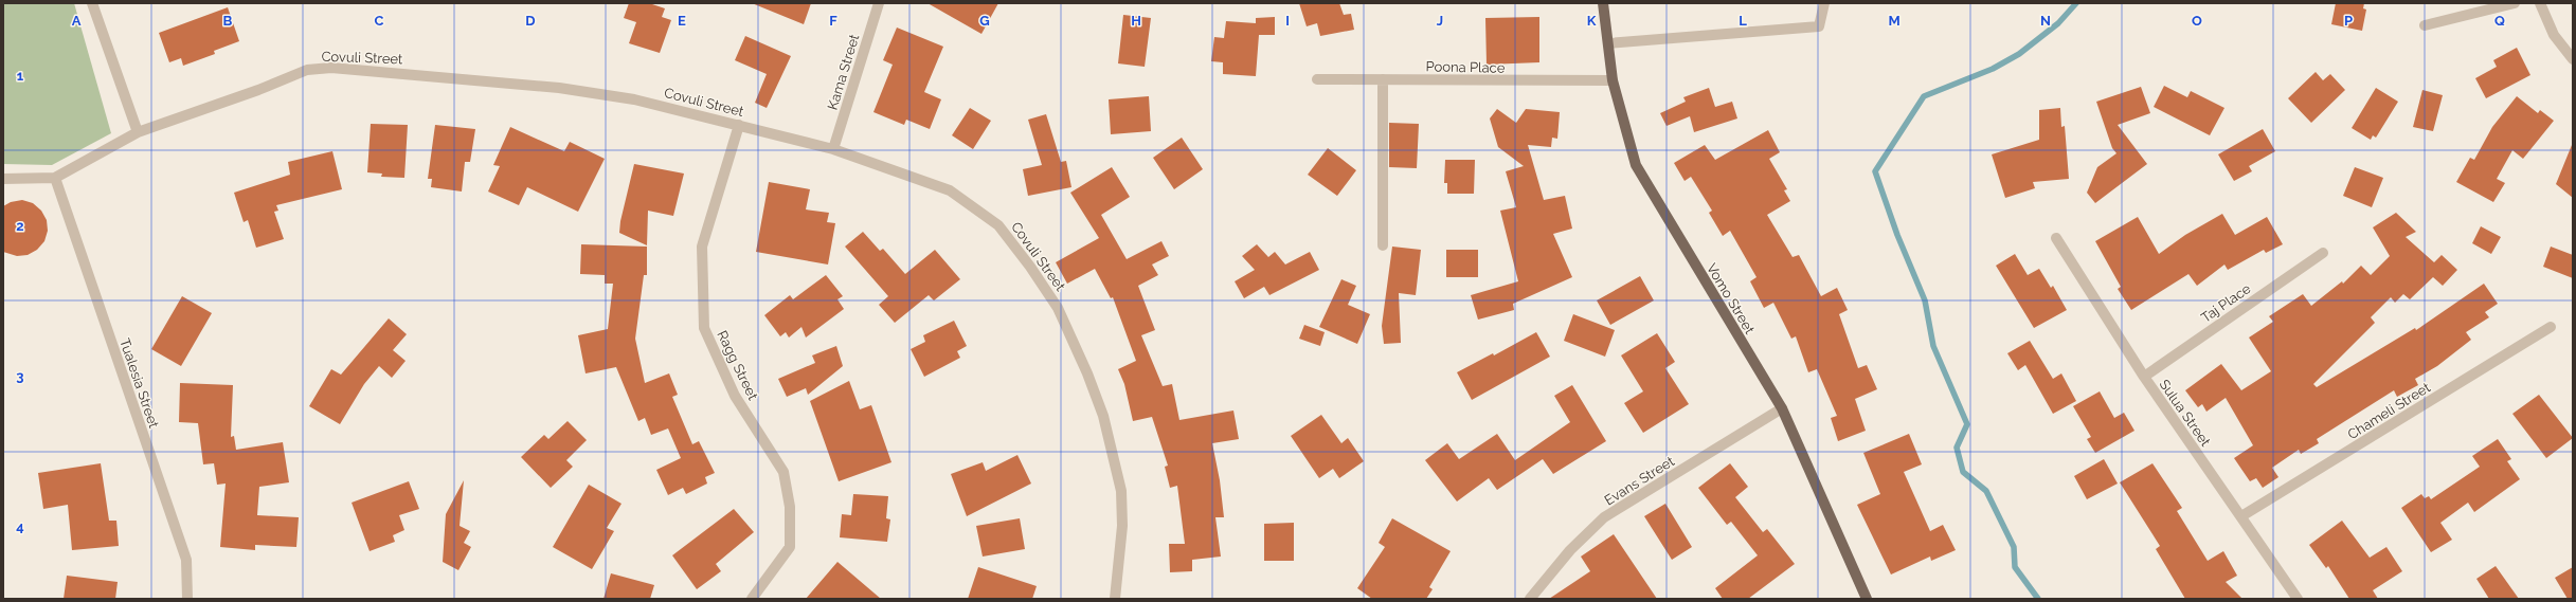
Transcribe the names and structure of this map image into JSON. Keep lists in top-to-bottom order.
{
  "streets": {
    "main road": ["Vomo Street"],
    "street": [
      "Covuli Street",
      "Poona Place",
      "Kama Street",
      "Taj Place",
      "Ragg Street",
      "Tualesia Street",
      "Chameli Street",
      "Sulua Street",
      "Evans Street"
    ]
  },
  "crossings": [
    ["Covuli Street", "Kama Street"],
    ["Covuli Street", "Ragg Street"],
    ["Covuli Street", "Tualesia Street"],
    ["Poona Place", "Vomo Street"],
    ["Vomo Street", "Evans Street"],
    ["Taj Place", "Sulua Street"],
    ["Chameli Street", "Sulua Street"]
  ],
  "grid": {
    "columns": [
      "A",
      "B",
      "C",
      "D",
      "E",
      "F",
      "G",
      "H",
      "I",
      "J",
      "K",
      "L",
      "M",
      "N",
      "O",
      "P",
      "Q"
    ],
    "rows": [
      "1",
      "2",
      "3",
      "4"
    ]
  }
}
